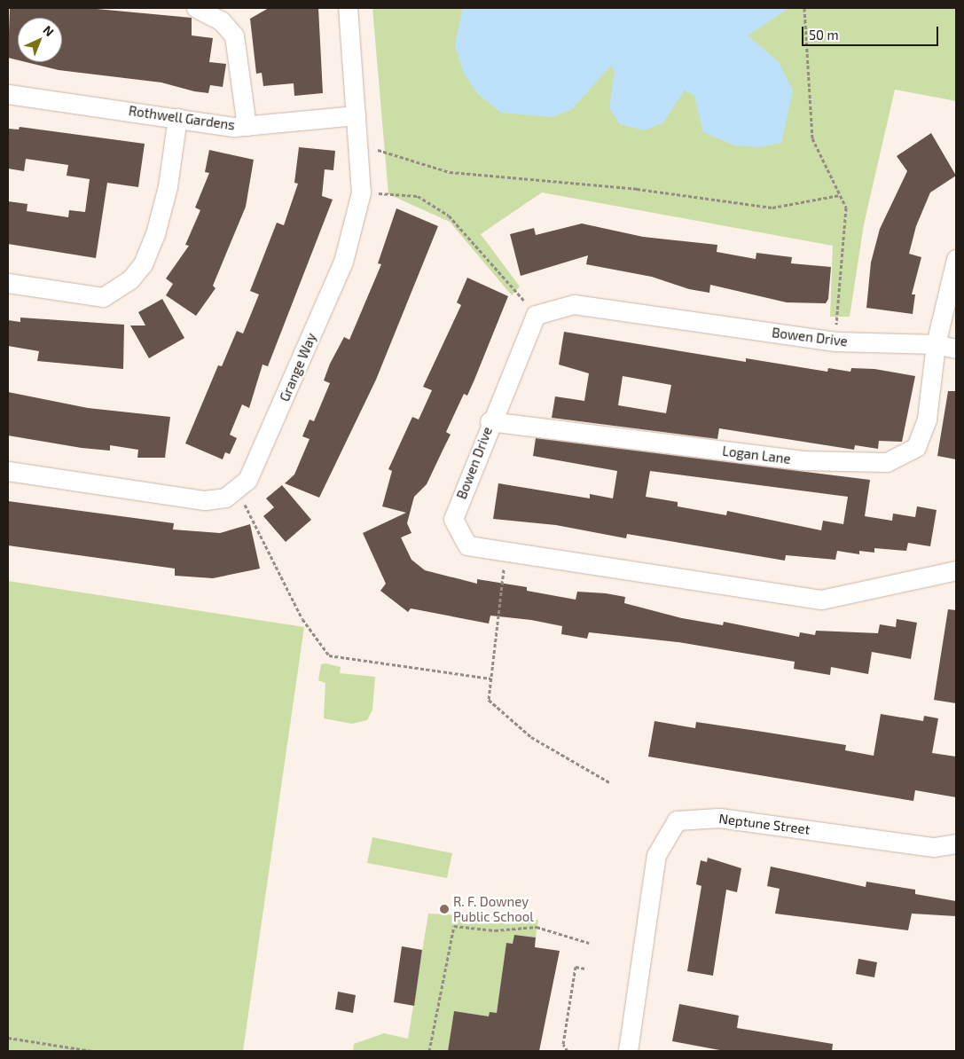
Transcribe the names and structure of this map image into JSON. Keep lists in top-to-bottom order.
{
  "streets": {
    "street": [
      "Rothwell Gardens",
      "Bowen Drive",
      "Grange Way",
      "Logan Lane",
      "Neptune Street"
    ]
  },
  "crossings": [
    ["Rothwell Gardens", "Grange Way"],
    ["Bowen Drive", "Logan Lane"]
  ],
  "places": ["R. F. Downey Public School"],
  "scale_bar": "50 m",
  "north": "top right"
}
